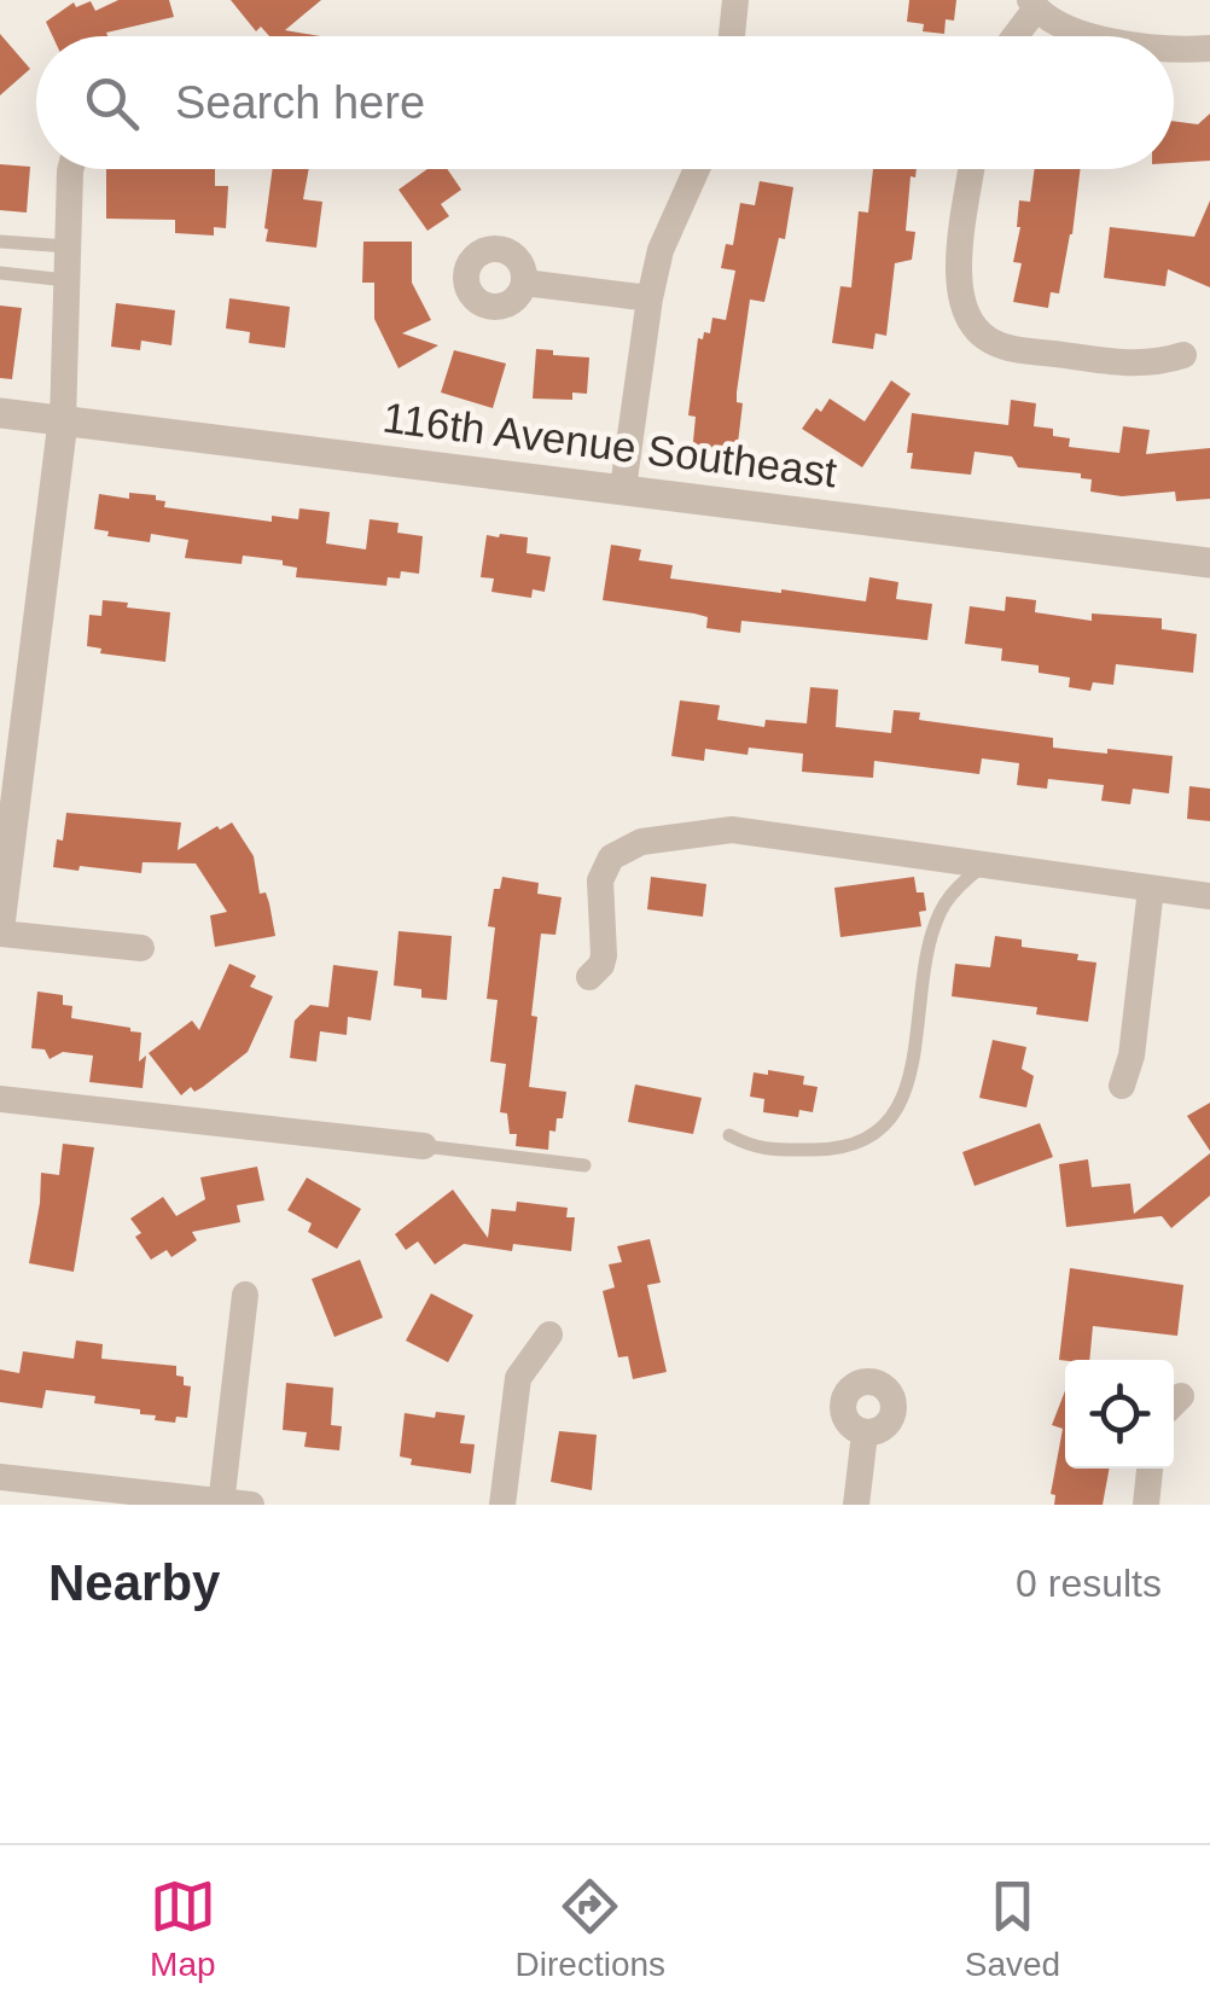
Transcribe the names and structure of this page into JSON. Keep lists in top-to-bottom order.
{
  "streets": {
    "street": ["116th Avenue Southeast"]
  },
  "page": {
    "search": "Search here",
    "heading": ["Nearby", "0 results"],
    "nav": ["Map", "Directions", "Saved"]
  }
}
